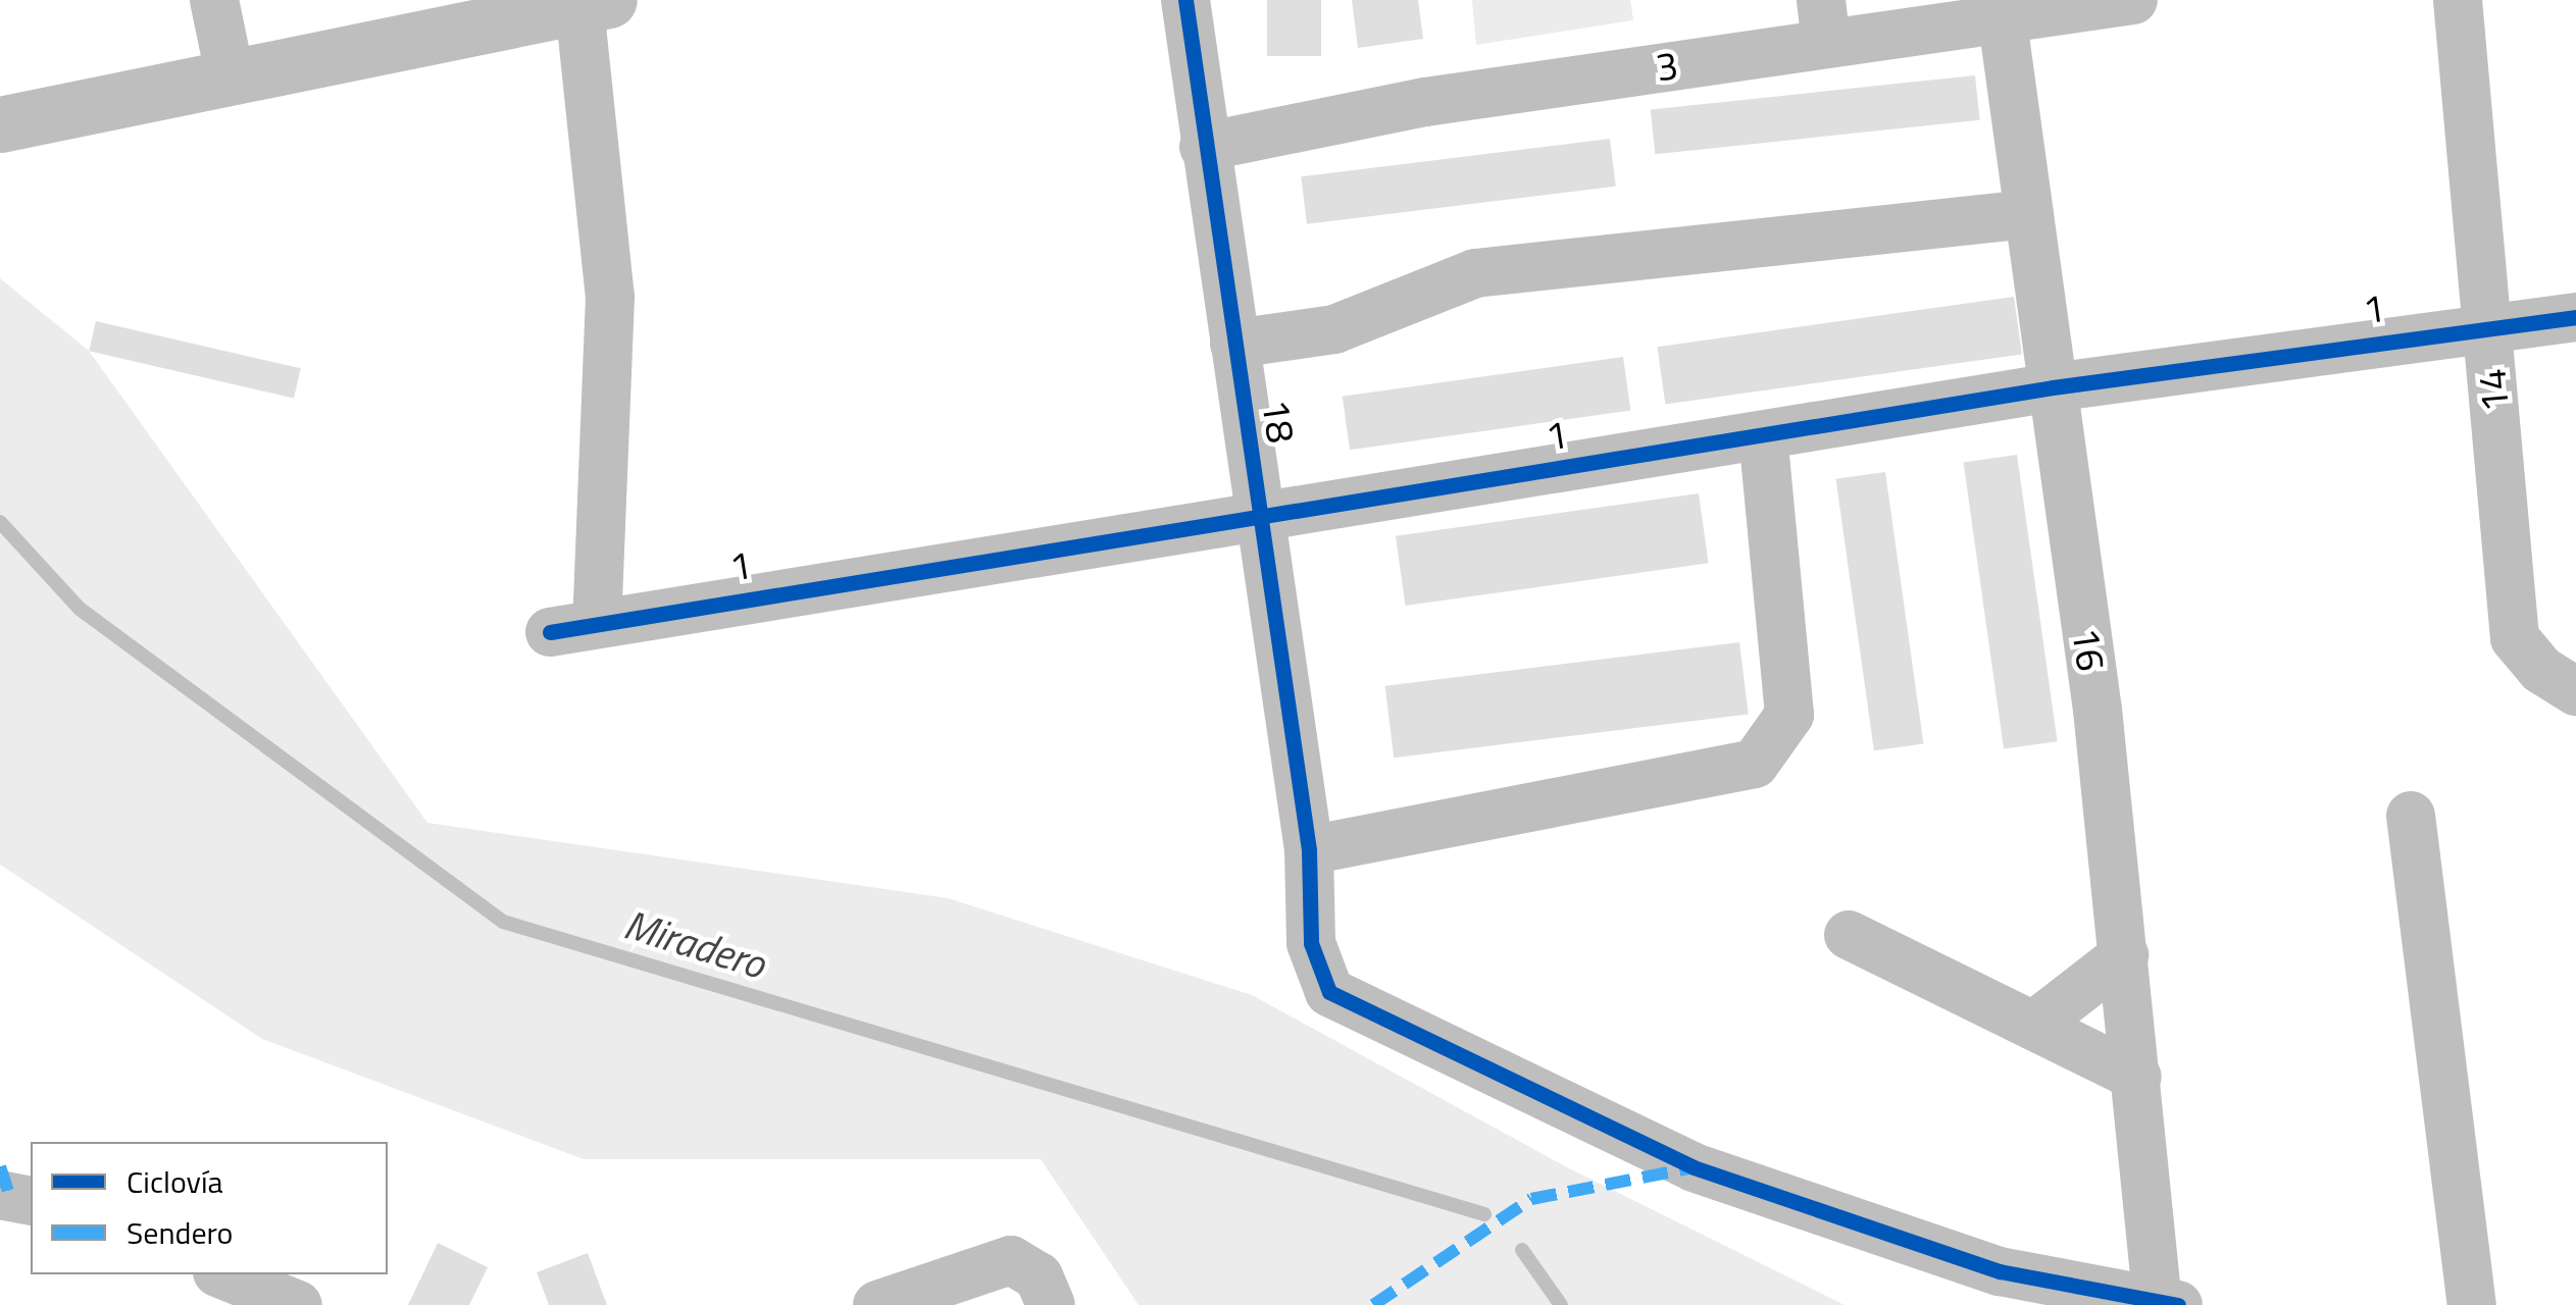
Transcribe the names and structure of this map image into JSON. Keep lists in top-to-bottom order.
{
  "streets": {
    "street": [
      "3",
      "1",
      "14",
      "18",
      "16"
    ]
  },
  "crossings": [
    ["3", "18"],
    ["3", "16"],
    ["1", "14"],
    ["1", "18"],
    ["1", "16"],
    ["18", "16"]
  ],
  "water": ["Miradero"],
  "legend": ["Ciclovía", "Sendero"]
}
